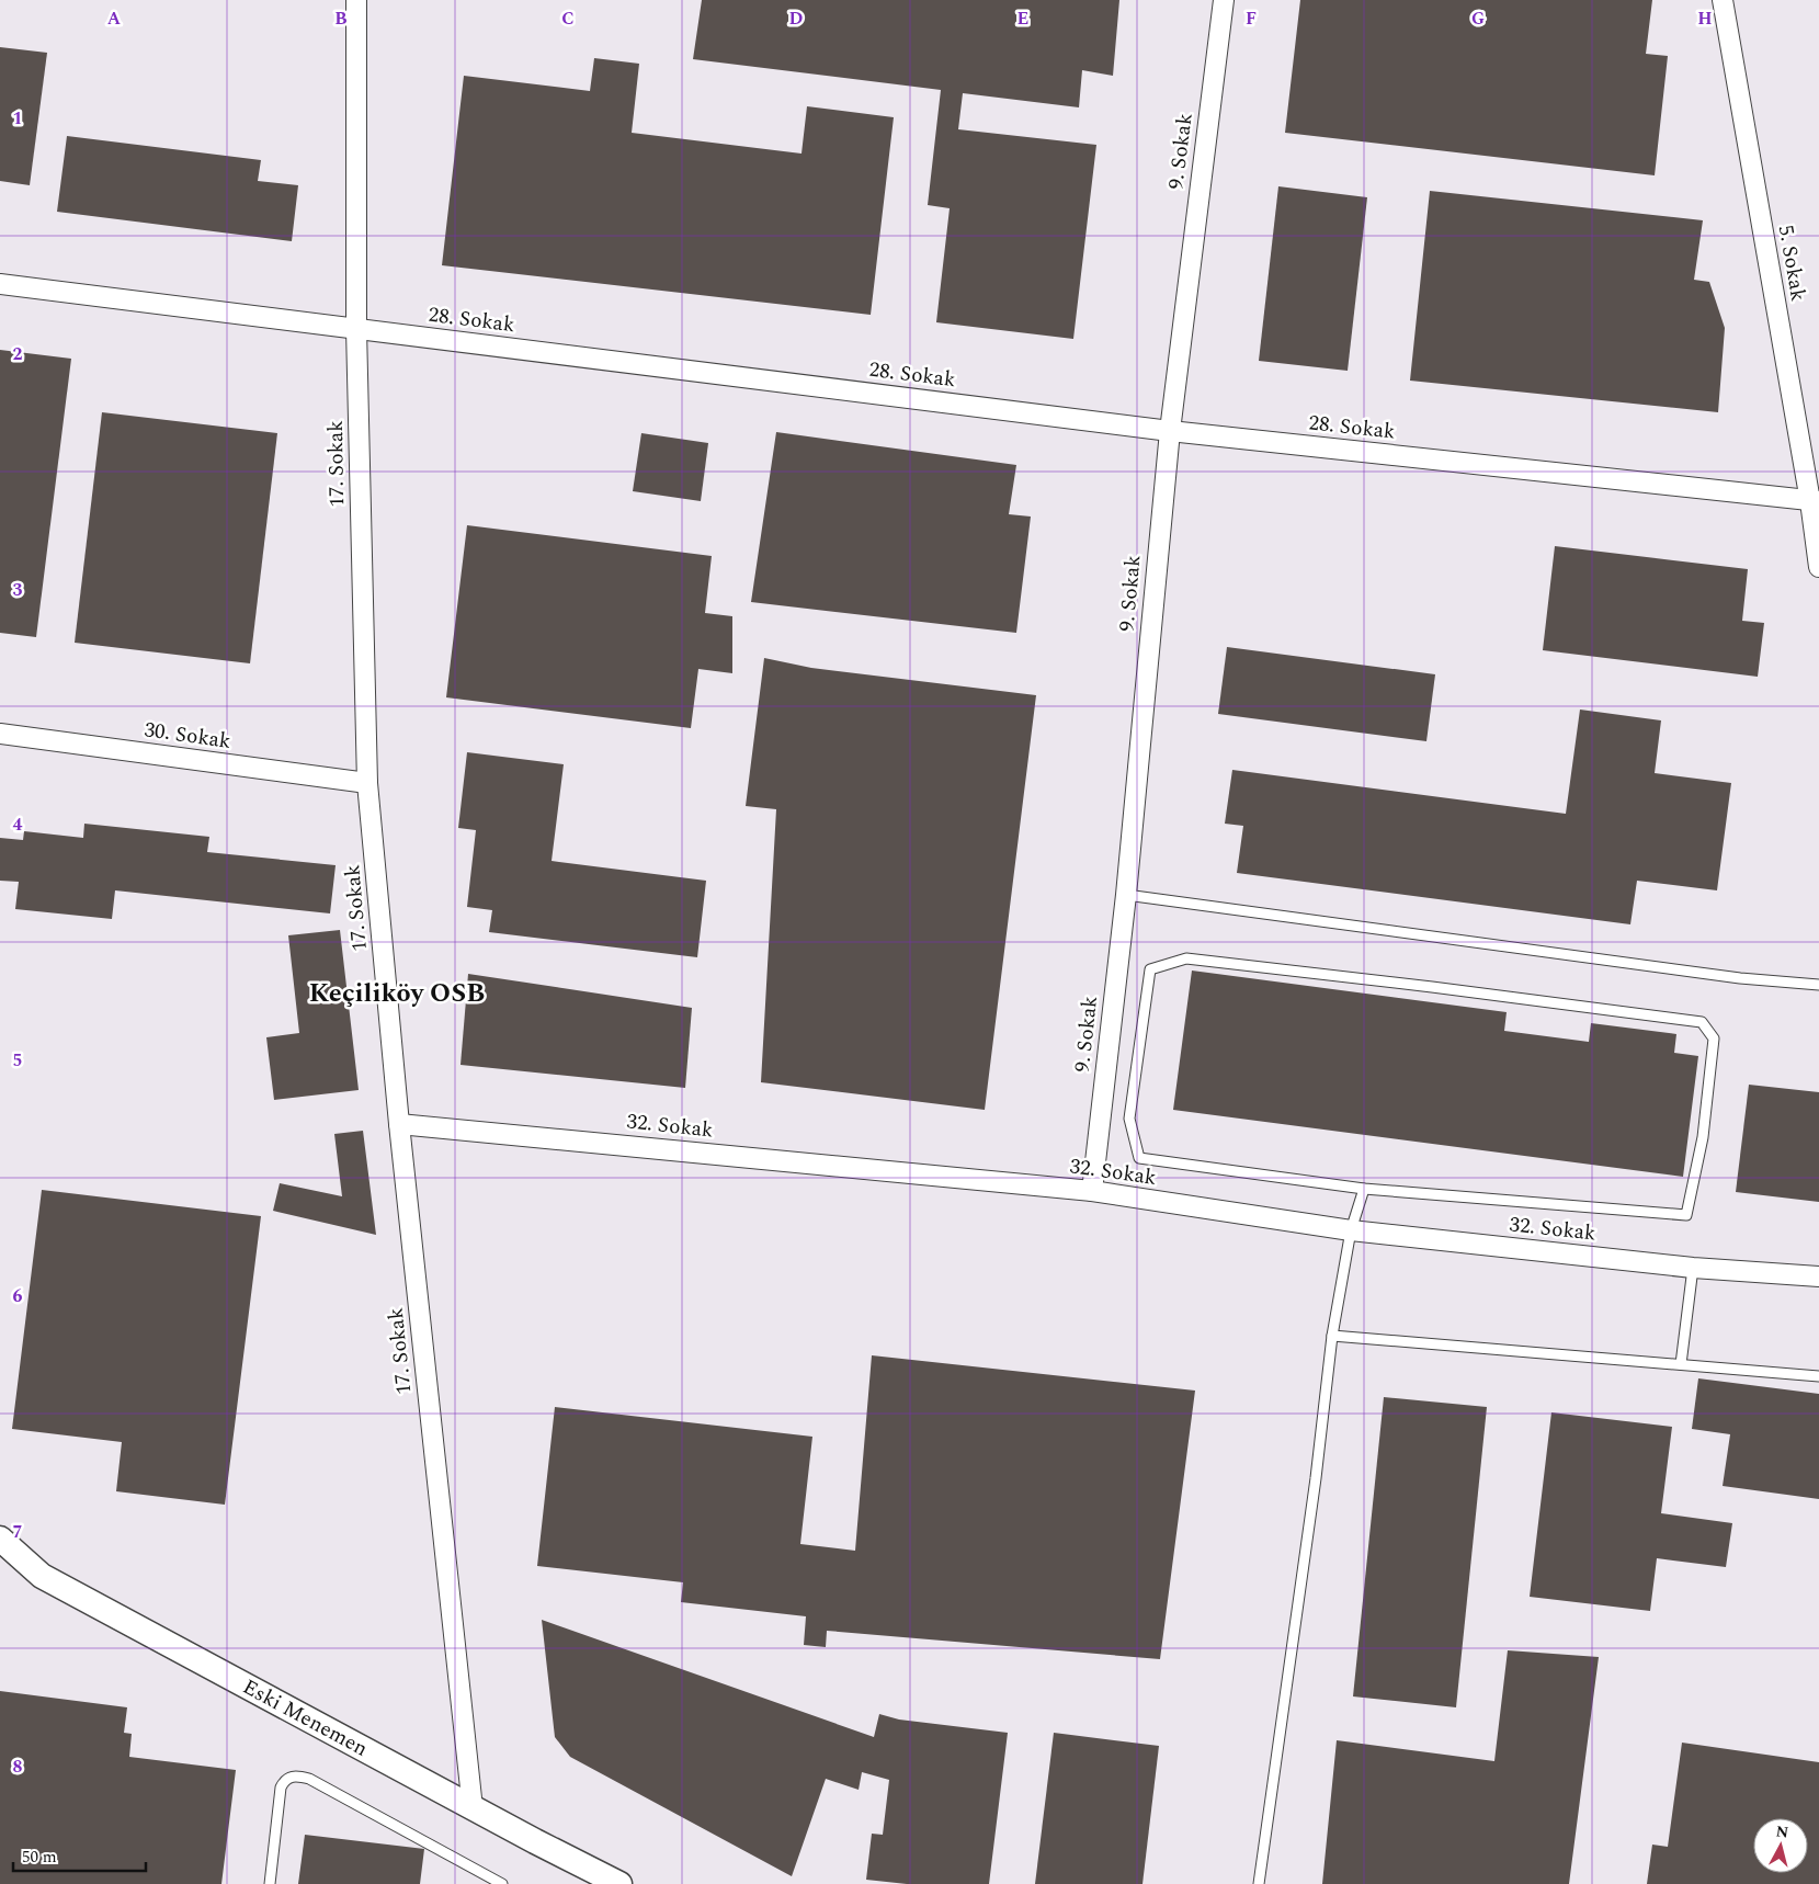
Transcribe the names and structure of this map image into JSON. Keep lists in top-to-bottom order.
{
  "streets": {
    "street": [
      "9. Sokak",
      "5. Sokak",
      "28. Sokak",
      "17. Sokak",
      "30. Sokak",
      "32. Sokak",
      "Eski Menemen"
    ]
  },
  "crossings": [
    ["9. Sokak", "28. Sokak"],
    ["9. Sokak", "32. Sokak"],
    ["5. Sokak", "28. Sokak"],
    ["28. Sokak", "17. Sokak"],
    ["17. Sokak", "30. Sokak"],
    ["17. Sokak", "32. Sokak"],
    ["17. Sokak", "Eski Menemen"]
  ],
  "districts": ["Keçiliköy OSB"],
  "scale_bar": "50 m",
  "north": "top",
  "grid": {
    "columns": [
      "A",
      "B",
      "C",
      "D",
      "E",
      "F",
      "G",
      "H"
    ],
    "rows": [
      "1",
      "2",
      "3",
      "4",
      "5",
      "6",
      "7",
      "8"
    ]
  }
}
